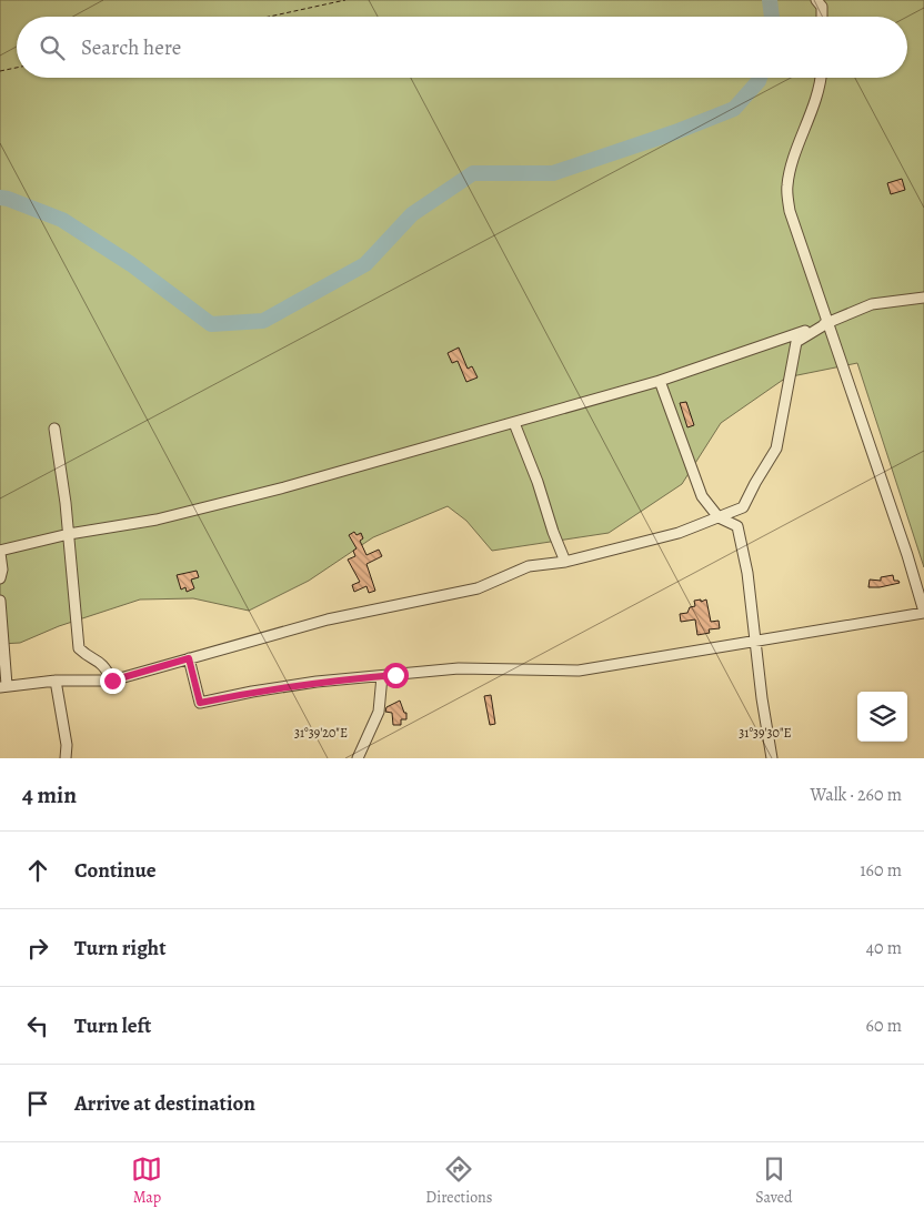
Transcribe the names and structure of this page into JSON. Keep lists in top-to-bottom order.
{
  "page": {
    "search": "Search here",
    "heading": ["4 min", "Walk · 260 m"],
    "list": [
      ["Continue", "160 m"],
      ["Turn right", "40 m"],
      ["Turn left", "60 m"],
      "Arrive at destination"
    ],
    "nav": ["Map", "Directions", "Saved"]
  },
  "coordinates": ["31°39'20\"E", "31°39'30\"E"]
}
